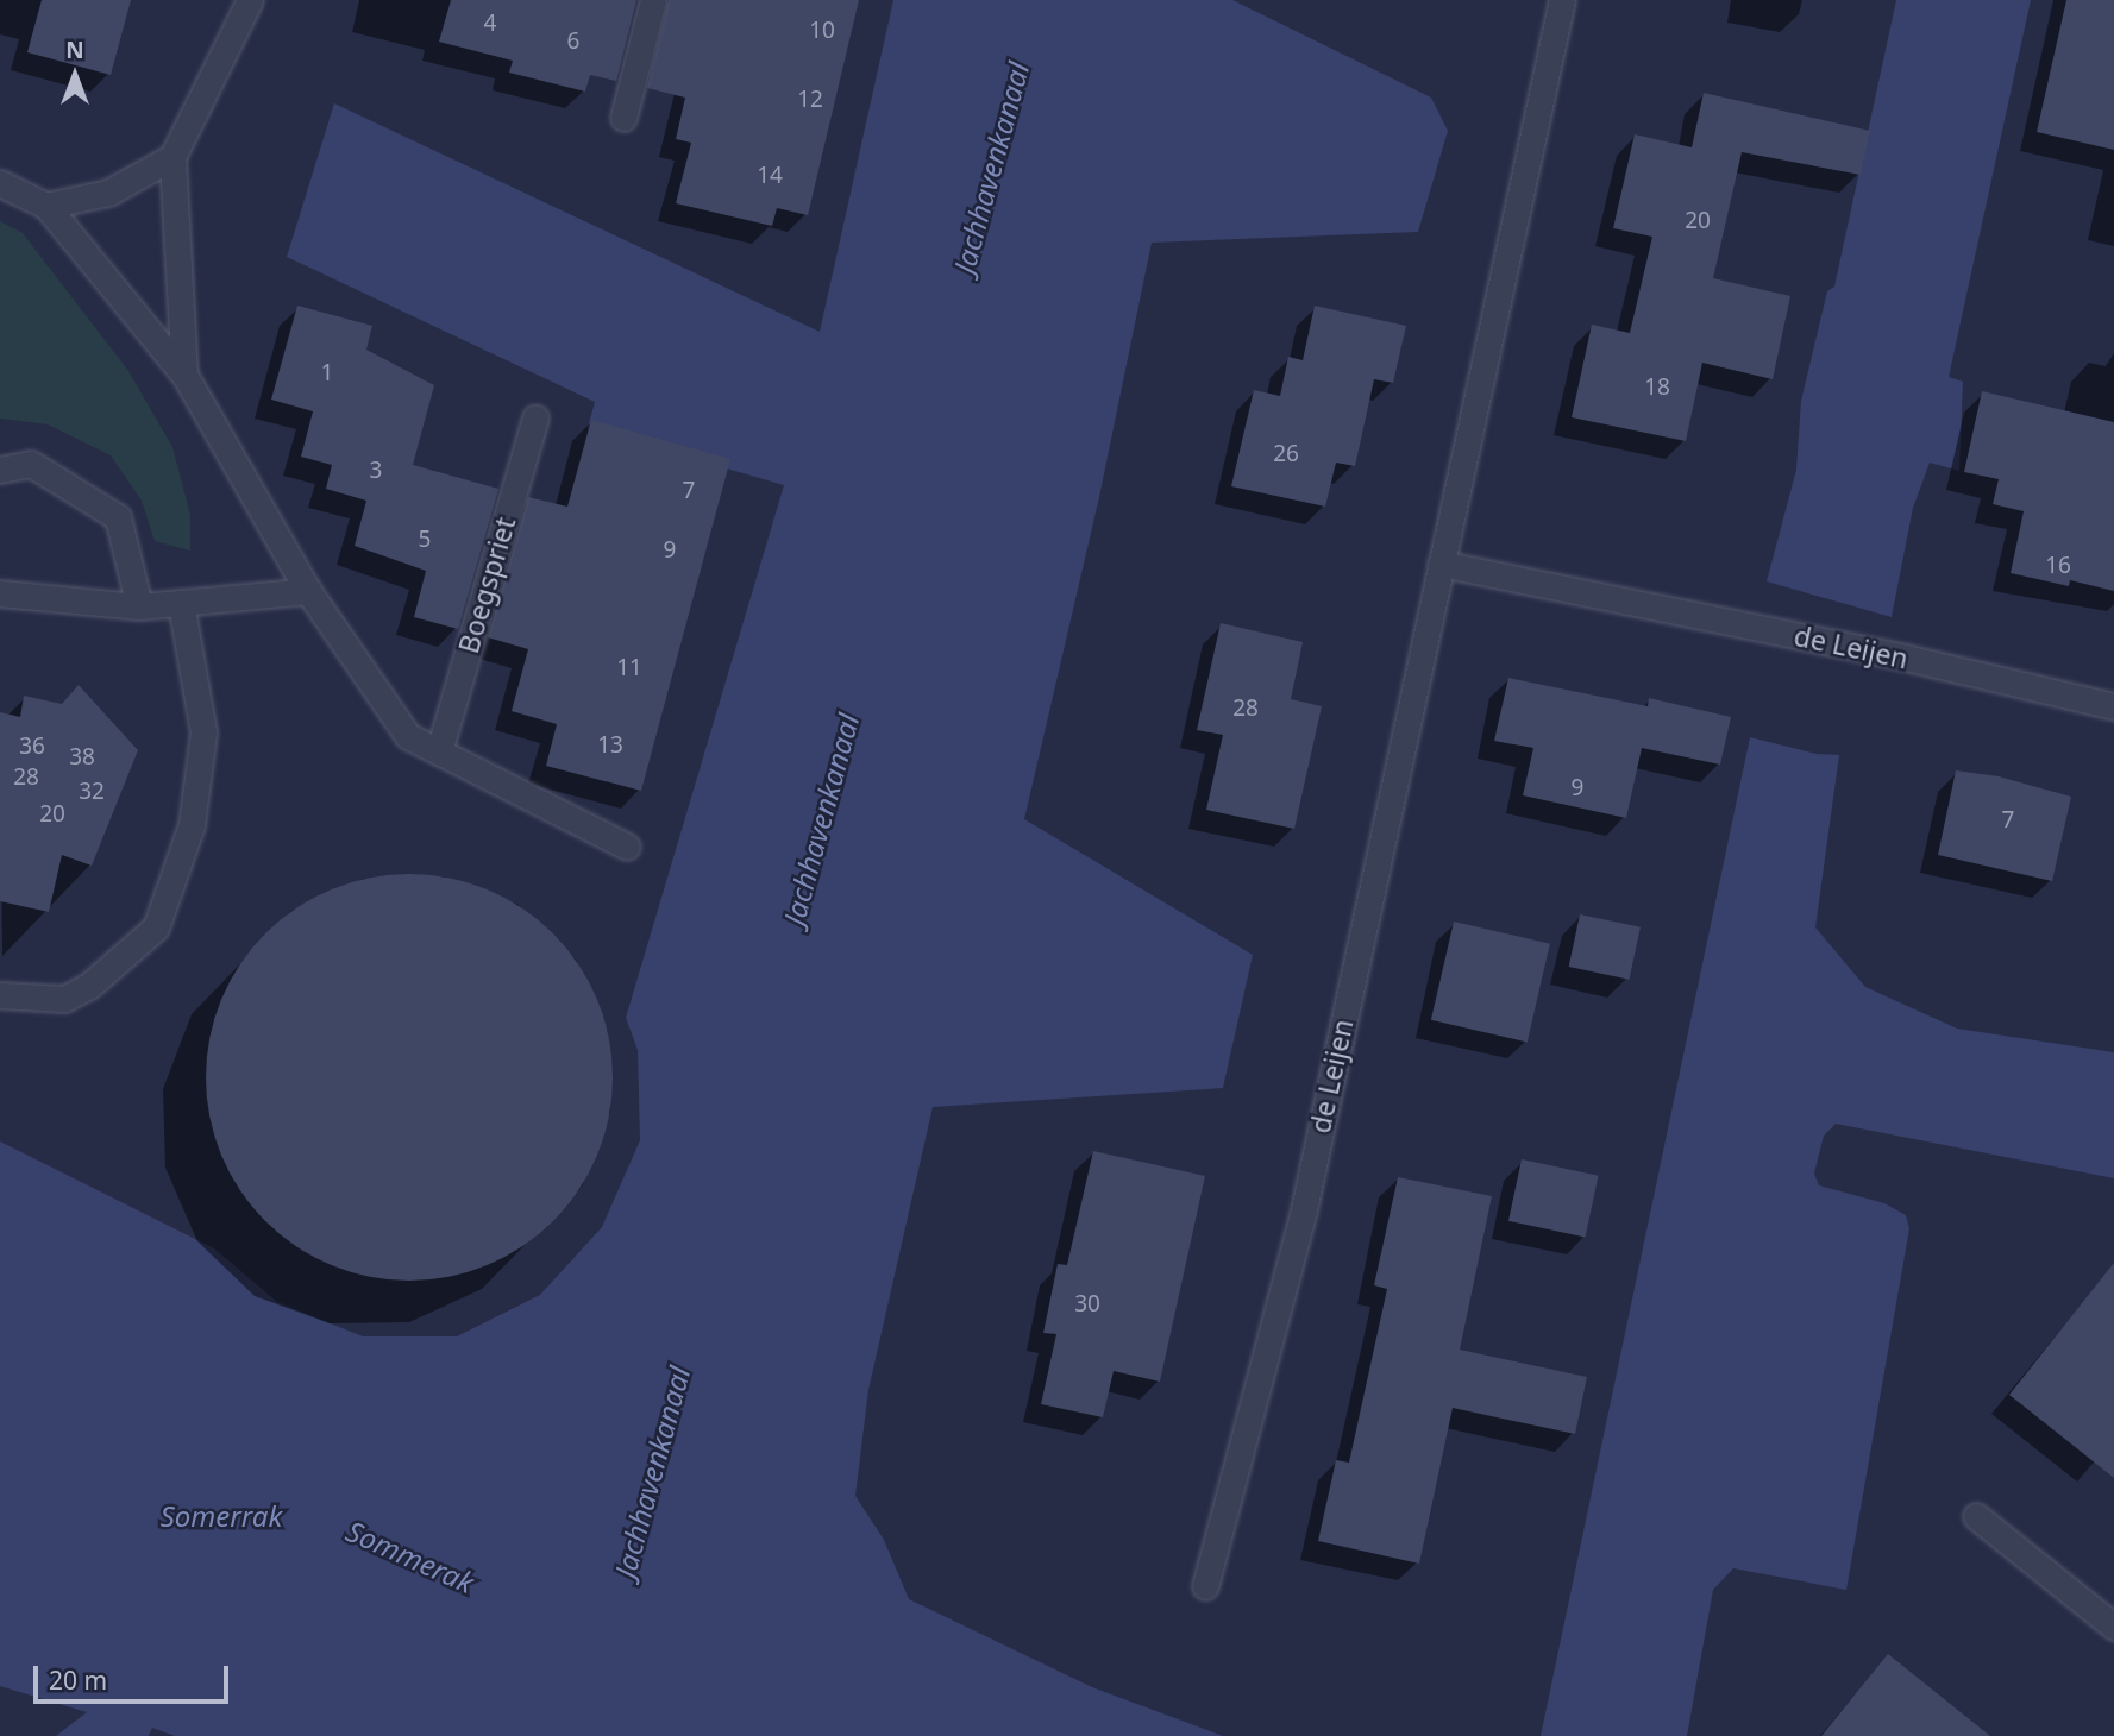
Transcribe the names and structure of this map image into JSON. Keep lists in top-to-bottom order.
{
  "streets": {
    "street": ["Boegspriet", "de Leijen"]
  },
  "water": ["Jachhavenkanaal", "Somerrak", "Sommerak"],
  "house_numbers": [
    "4",
    "10",
    "6",
    "12",
    "14",
    "20",
    "1",
    "18",
    "26",
    "3",
    "7",
    "5",
    "9",
    "16",
    "11",
    "28",
    "13",
    "36",
    "38",
    "28",
    "9",
    "32",
    "20",
    "7",
    "30"
  ],
  "scale_bar": "20 m",
  "north": "top"
}
